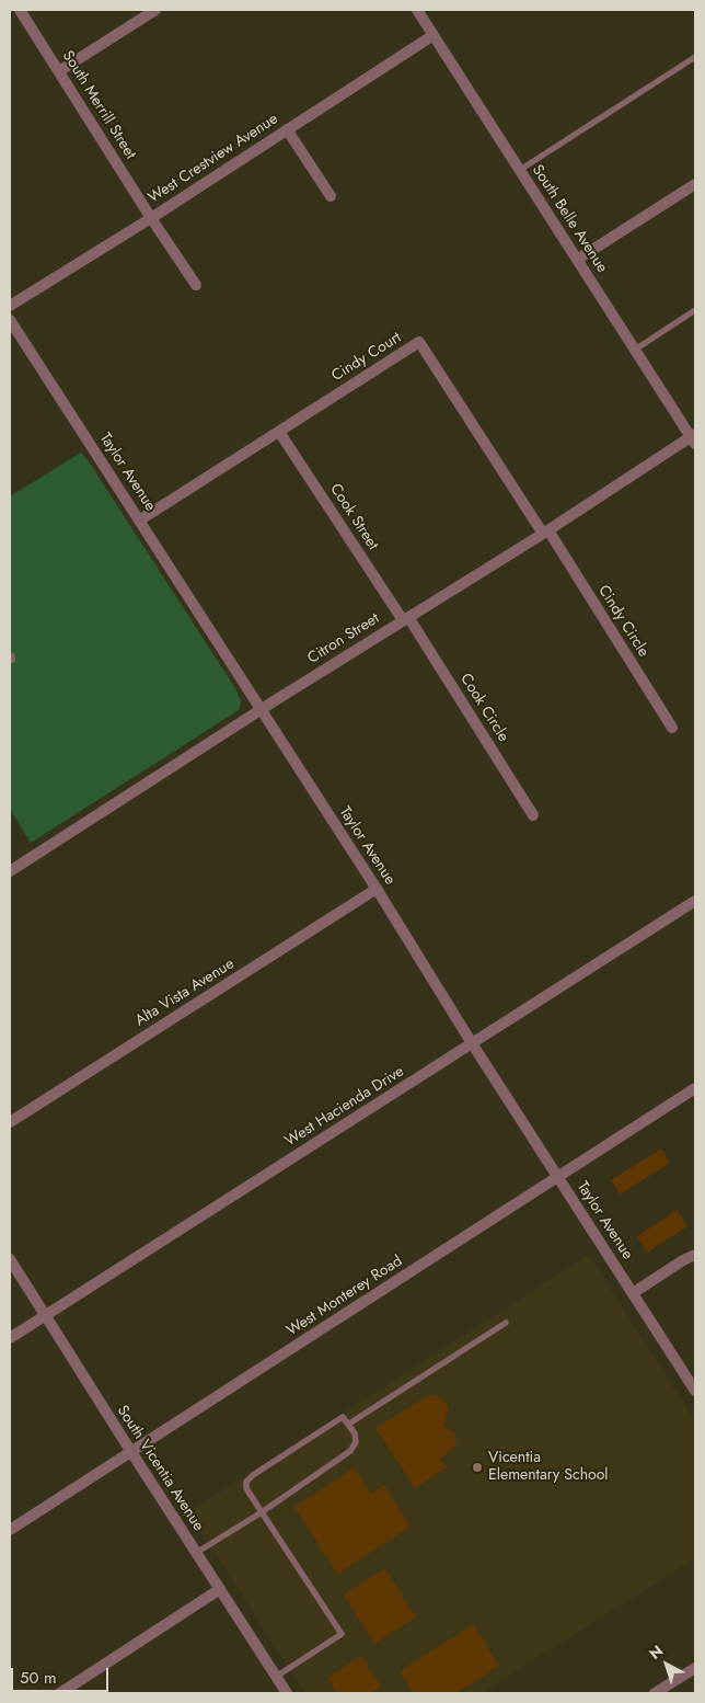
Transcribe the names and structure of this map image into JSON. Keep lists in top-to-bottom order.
{
  "streets": {
    "street": [
      "South Merrill Street",
      "West Crestview Avenue",
      "South Belle Avenue",
      "Cindy Court",
      "Taylor Avenue",
      "Cook Street",
      "Cindy Circle",
      "Citron Street",
      "Cook Circle",
      "Alta Vista Avenue",
      "West Hacienda Drive",
      "West Monterey Road",
      "South Vicentia Avenue"
    ]
  },
  "crossings": [
    ["South Merrill Street", "West Crestview Avenue"],
    ["West Crestview Avenue", "South Belle Avenue"],
    ["South Belle Avenue", "Citron Street"],
    ["Cindy Court", "Taylor Avenue"],
    ["Cindy Court", "Cook Street"],
    ["Cindy Court", "Cindy Circle"],
    ["Cindy Court", "Citron Street"],
    ["Taylor Avenue", "Citron Street"],
    ["Taylor Avenue", "Alta Vista Avenue"],
    ["Taylor Avenue", "West Hacienda Drive"],
    ["Taylor Avenue", "West Monterey Road"],
    ["Cook Street", "Citron Street"],
    ["Cook Street", "Cook Circle"],
    ["Cindy Circle", "Citron Street"],
    ["Citron Street", "Cook Circle"],
    ["West Hacienda Drive", "South Vicentia Avenue"],
    ["West Monterey Road", "South Vicentia Avenue"]
  ],
  "places": ["Vicentia Elementary School"],
  "scale_bar": "50 m",
  "north": "top left"
}
